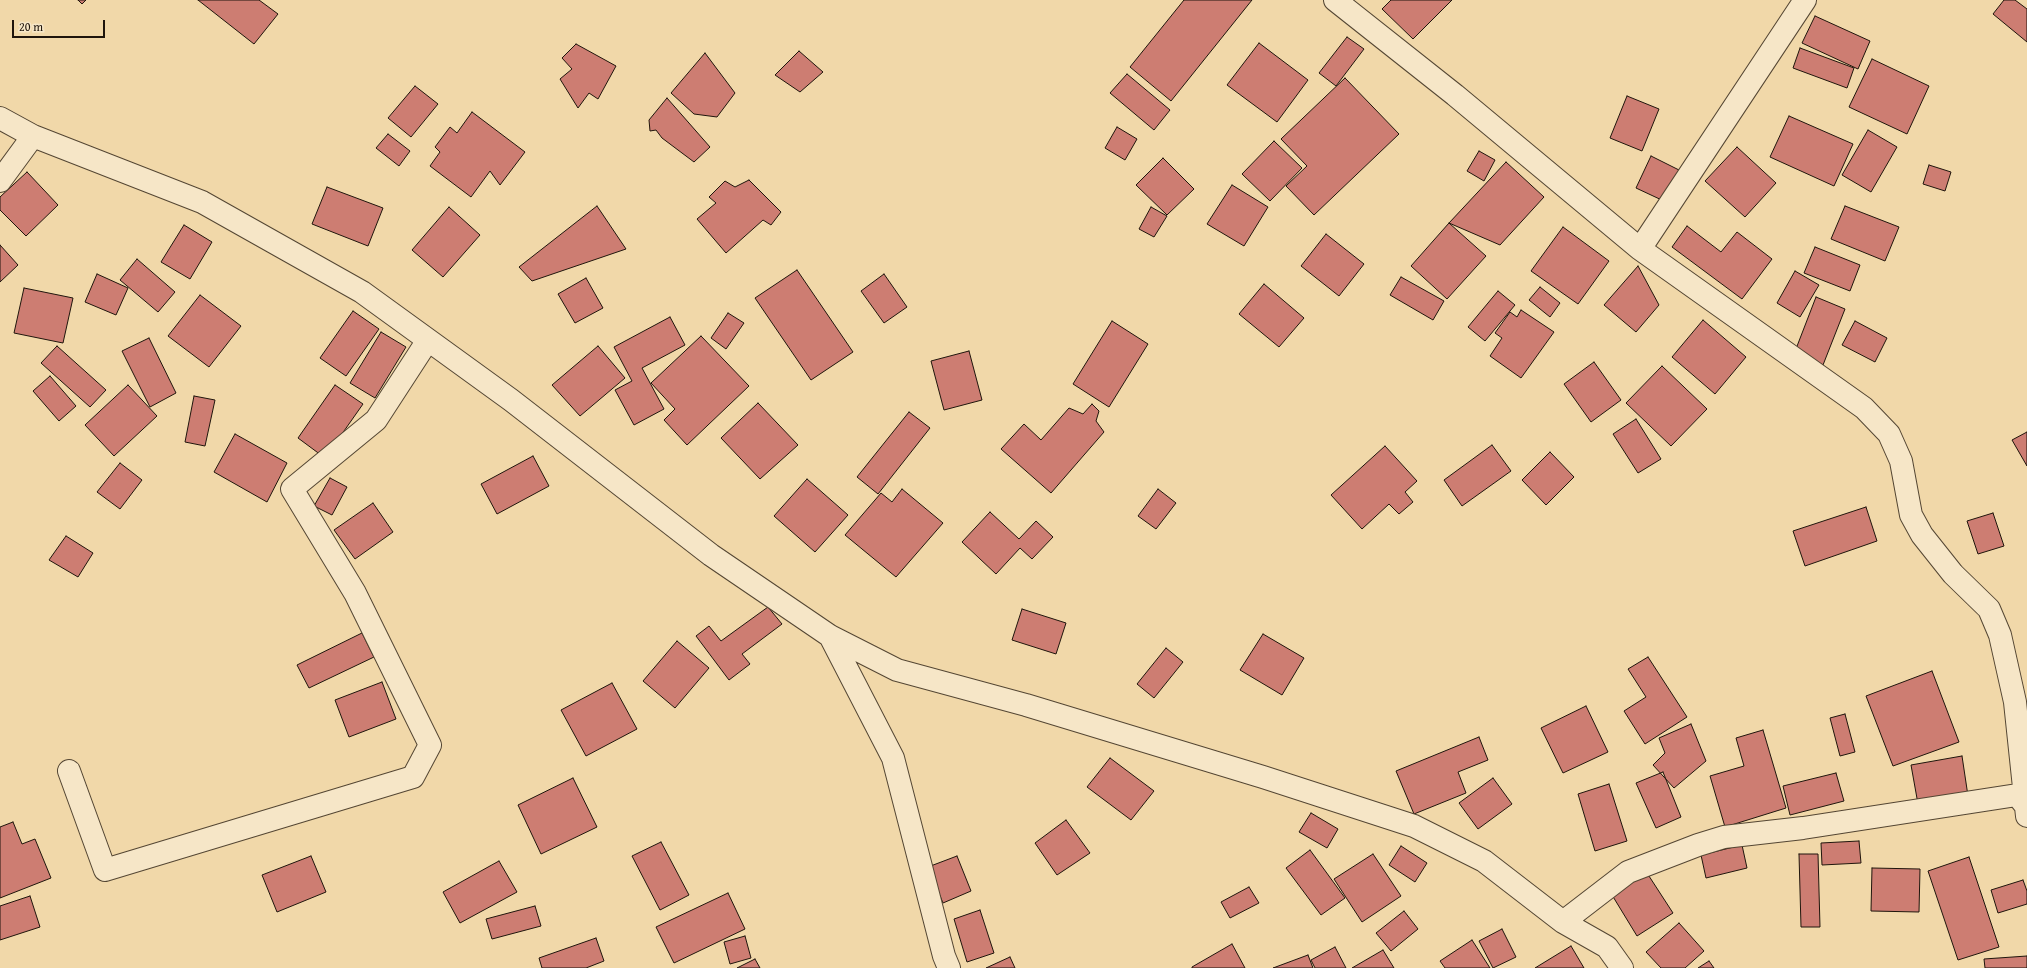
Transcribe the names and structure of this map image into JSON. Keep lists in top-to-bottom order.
{
  "scale_bar": "20 m"
}
